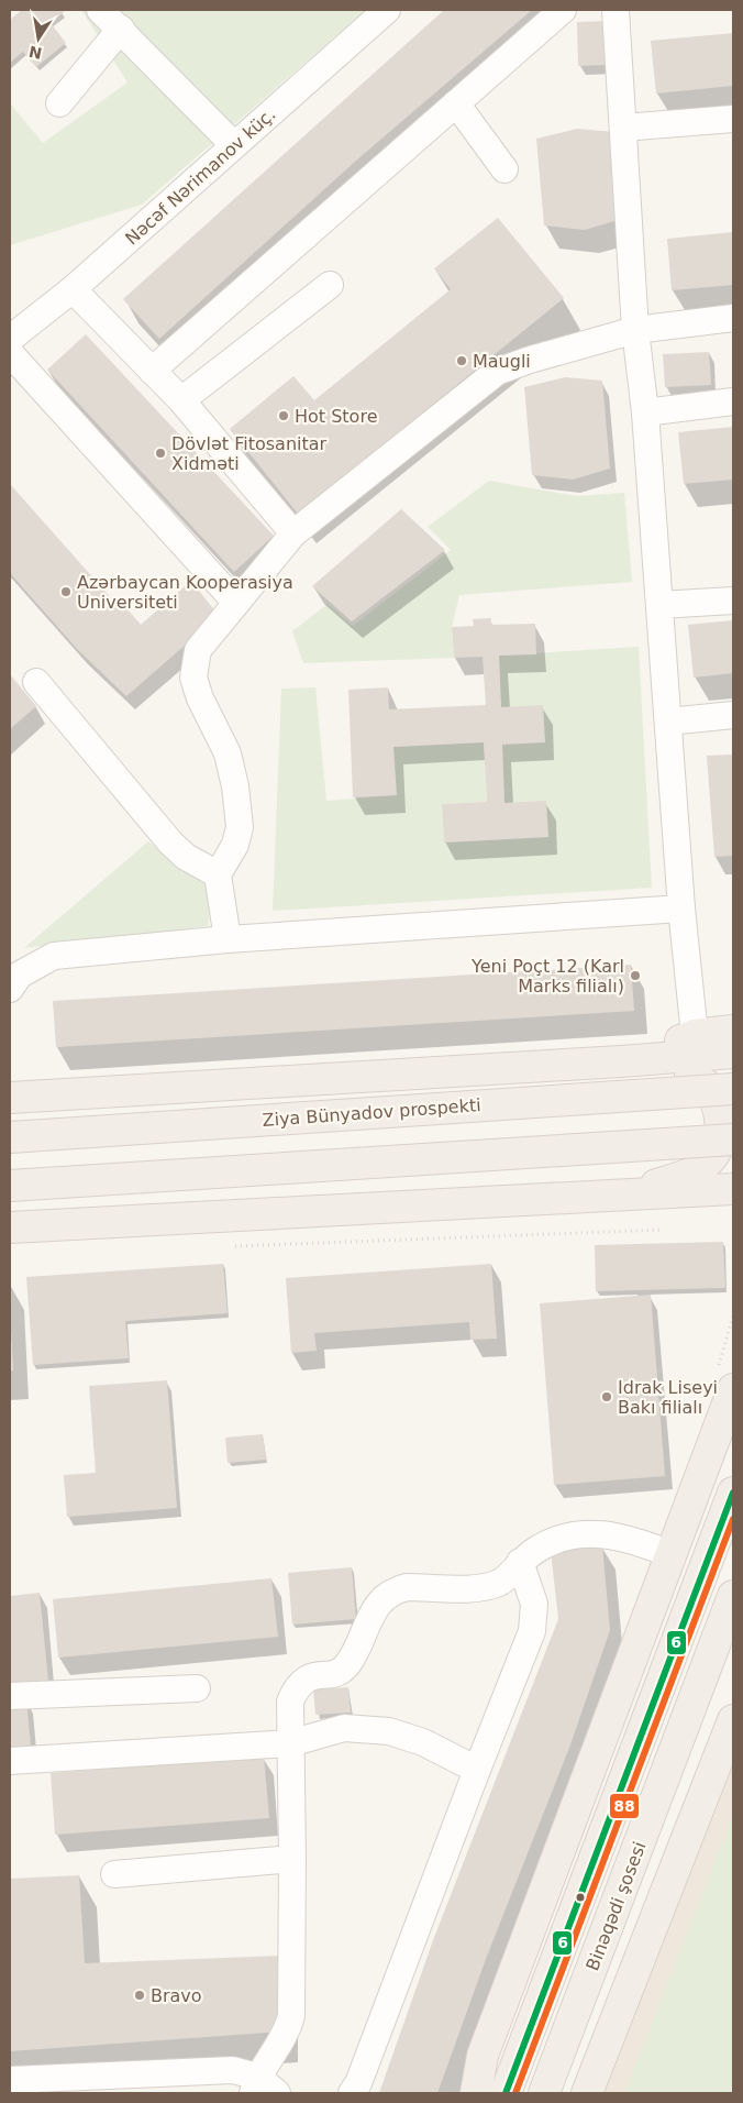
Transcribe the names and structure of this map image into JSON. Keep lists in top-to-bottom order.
{
  "streets": {
    "main road": ["Ziya Bünyadov prospekti", "Binəqədi şosesi"],
    "street": ["Nəcəf Nərimanov küç."]
  },
  "places": [
    "Maugli",
    "Hot Store",
    "Dövlət Fitosanitar Xidməti",
    "Azərbaycan Kooperasiya Universiteti",
    "Yeni Poçt 12 (Karl Marks filialı)",
    "Idrak Liseyi Bakı filialı",
    "Bravo"
  ],
  "lines": ["transit line 6", "transit line 88"],
  "north": "bottom"
}
